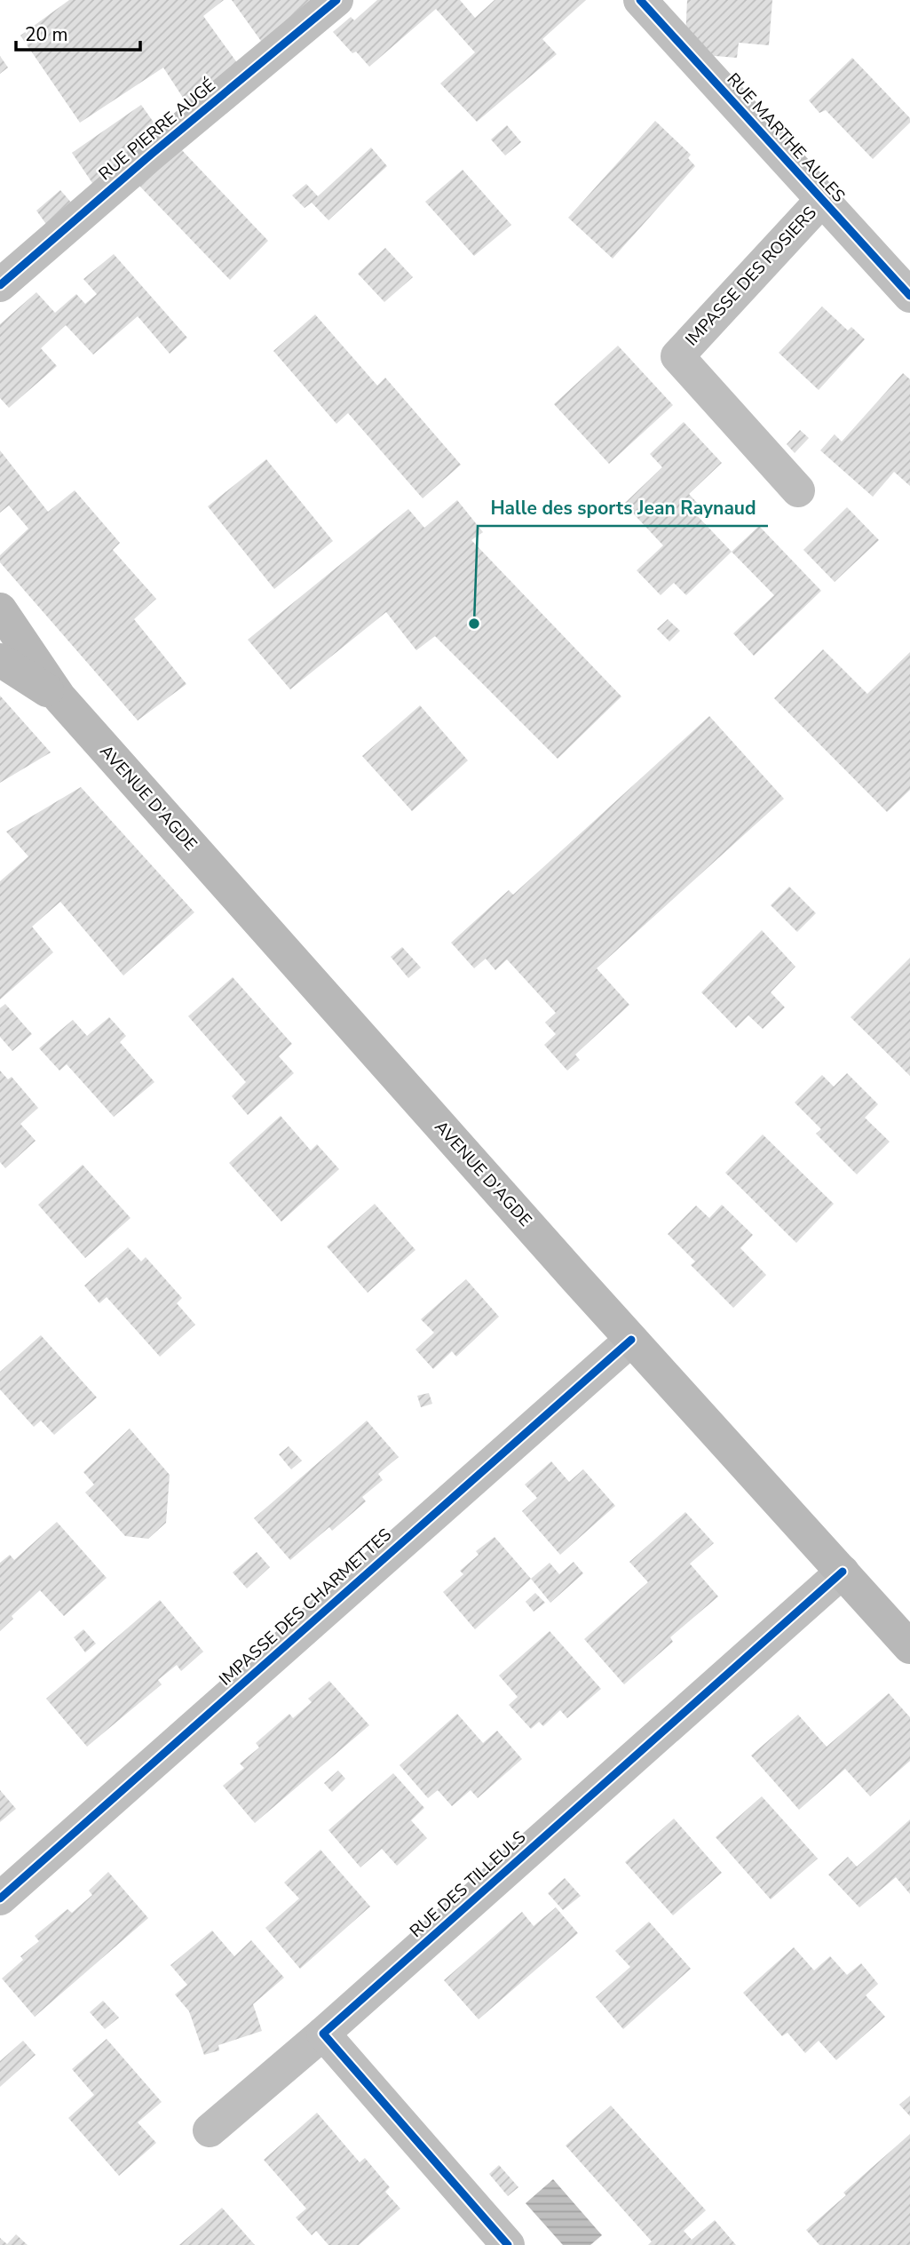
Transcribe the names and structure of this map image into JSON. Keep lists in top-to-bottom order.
{
  "streets": {
    "main road": ["AVENUE D'AGDE"],
    "street": [
      "RUE PIERRE AUGÉ",
      "RUE MARTHE AULES",
      "IMPASSE DES ROSIERS",
      "IMPASSE DES CHARMETTES",
      "RUE DES TILLEULS"
    ]
  },
  "crossings": [
    ["RUE MARTHE AULES", "IMPASSE DES ROSIERS"],
    ["AVENUE D'AGDE", "IMPASSE DES CHARMETTES"],
    ["AVENUE D'AGDE", "RUE DES TILLEULS"]
  ],
  "places": ["Halle des sports Jean Raynaud"],
  "scale_bar": "20 m"
}
